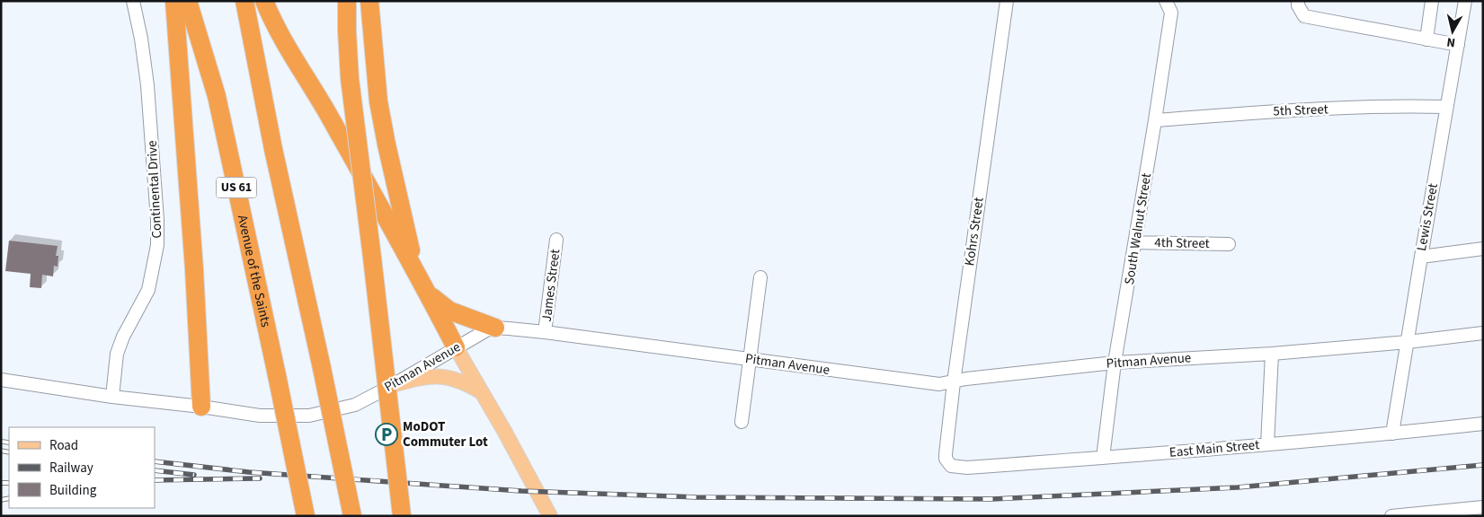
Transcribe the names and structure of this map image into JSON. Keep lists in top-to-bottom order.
{
  "streets": {
    "highway": ["US 61", "Avenue of the Saints"],
    "street": [
      "5th Street",
      "Continental Drive",
      "Lewis Street",
      "South Walnut Street",
      "Kohrs Street",
      "4th Street",
      "James Street",
      "Pitman Avenue",
      "East Main Street"
    ]
  },
  "crossings": [
    ["5th Street", "Lewis Street"],
    ["5th Street", "South Walnut Street"],
    ["Continental Drive", "Pitman Avenue"],
    ["Lewis Street", "Pitman Avenue"],
    ["Lewis Street", "East Main Street"],
    ["South Walnut Street", "4th Street"],
    ["South Walnut Street", "Pitman Avenue"],
    ["South Walnut Street", "East Main Street"],
    ["Kohrs Street", "Pitman Avenue"],
    ["Kohrs Street", "East Main Street"],
    ["James Street", "Pitman Avenue"]
  ],
  "places": {
    "parking": ["MoDOT Commuter Lot"]
  },
  "legend": ["Road", "Railway", "Building"],
  "north": "bottom"
}
